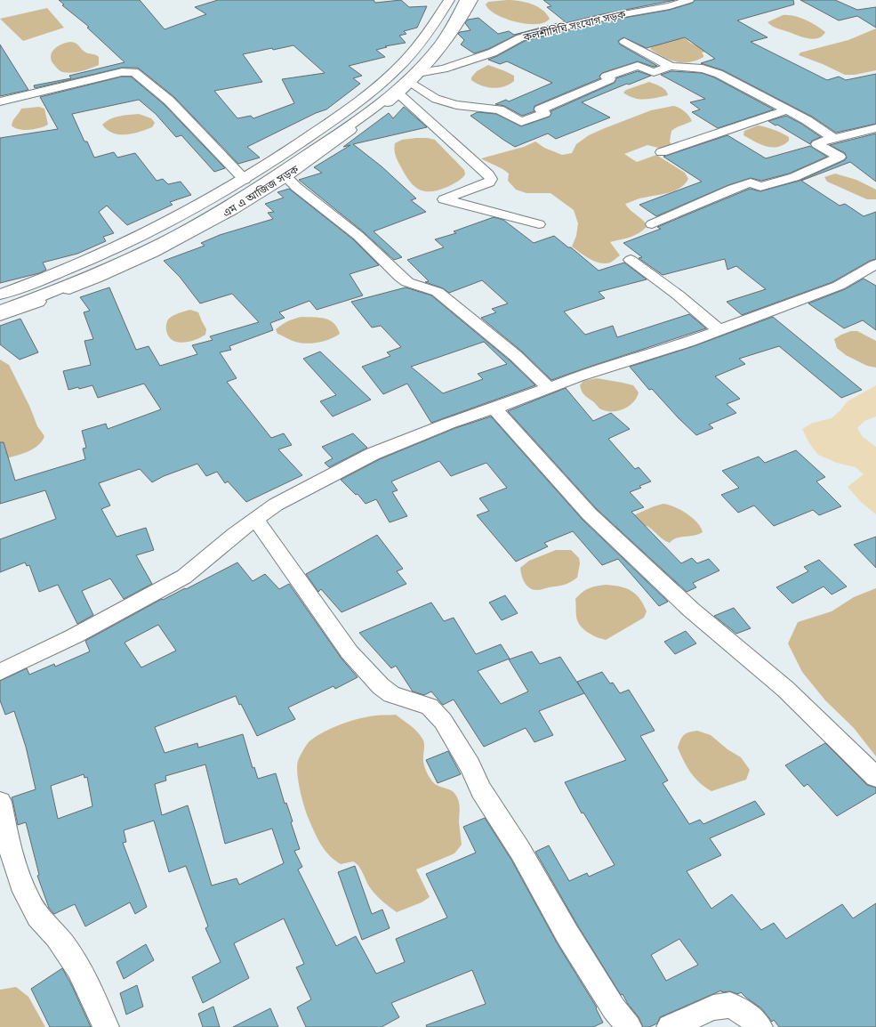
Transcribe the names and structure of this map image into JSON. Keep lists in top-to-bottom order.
{
  "streets": {
    "main road": ["এম এ আজিজ সড়ক"],
    "street": ["কলশীদিঘি সংযোগ সড়ক"]
  },
  "crossings": [
    ["কলশীদিঘি সংযোগ সড়ক", "এম এ আজিজ সড়ক"]
  ]
}
